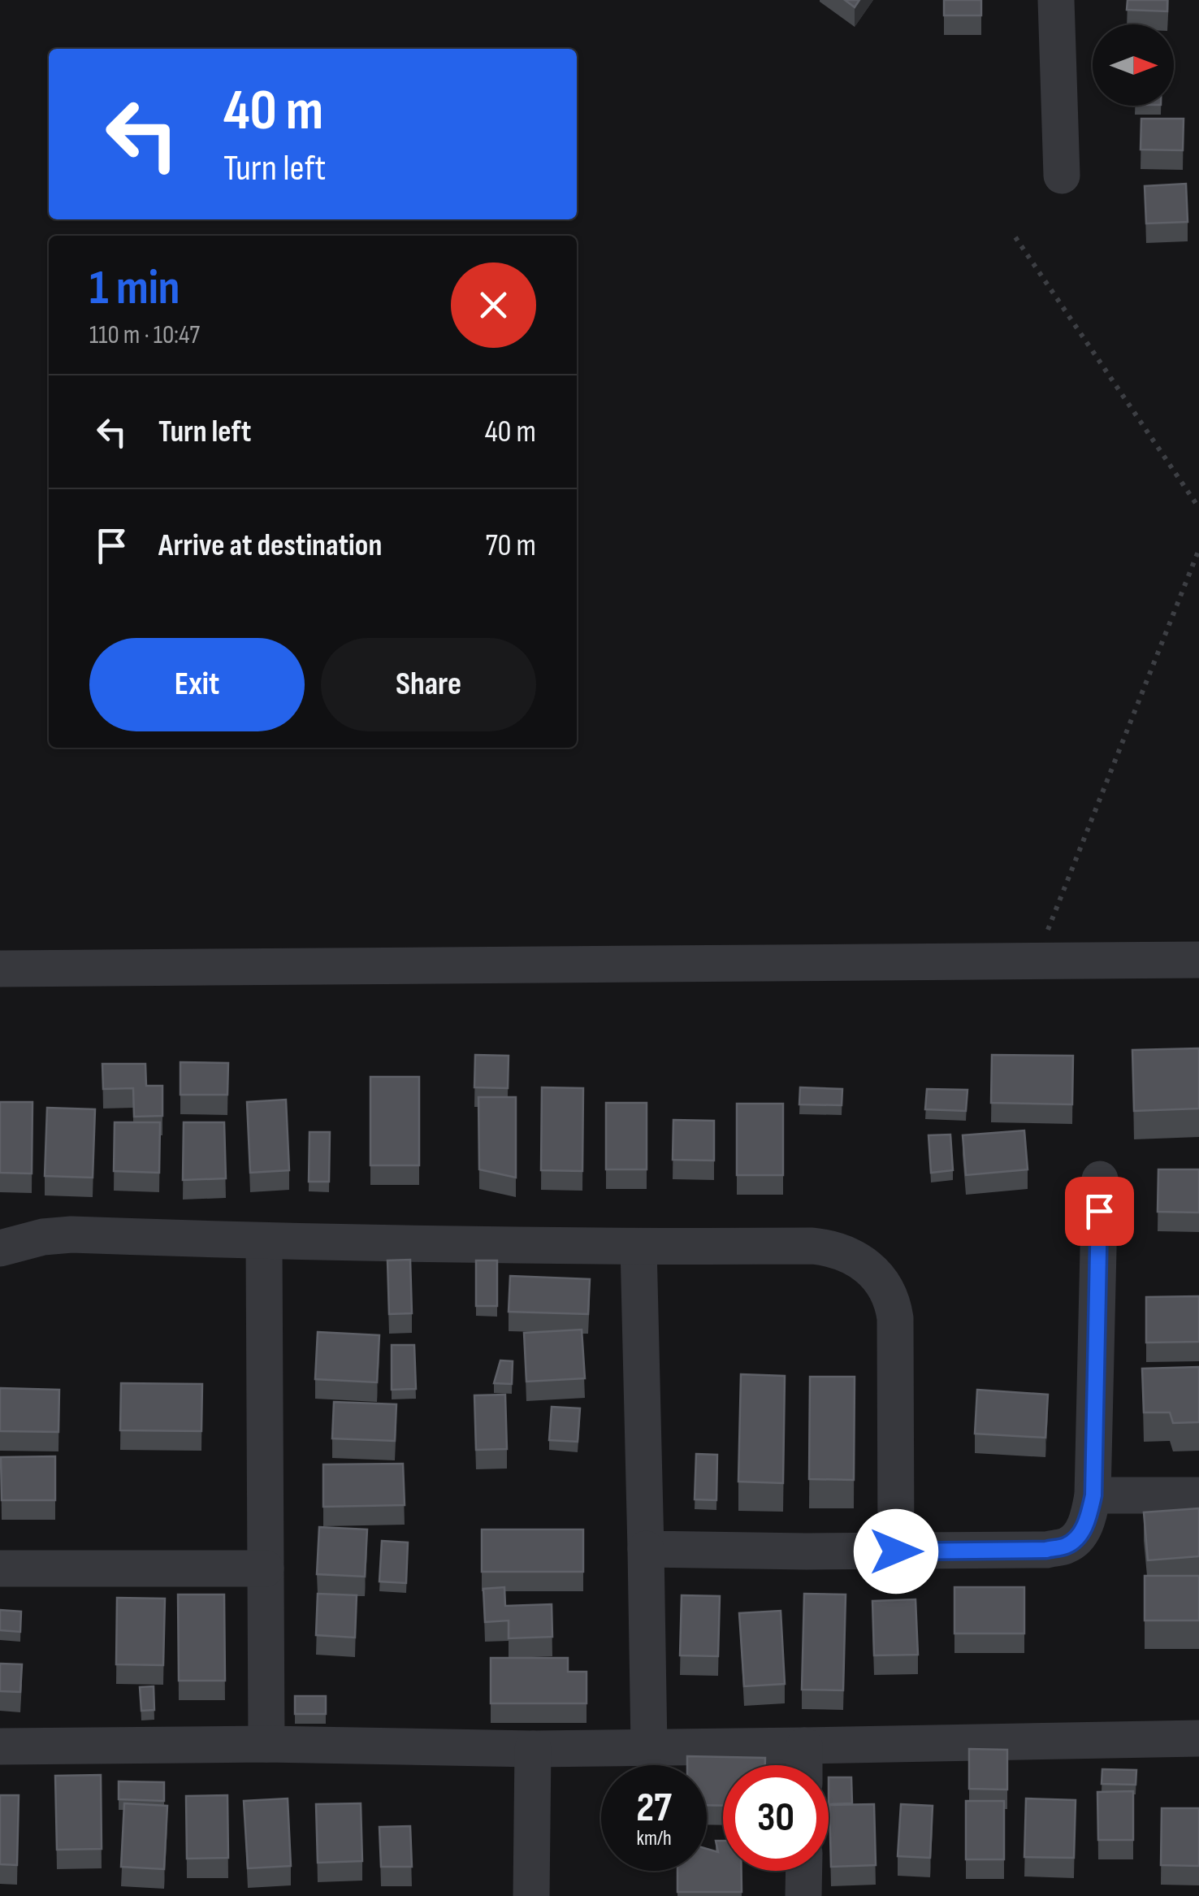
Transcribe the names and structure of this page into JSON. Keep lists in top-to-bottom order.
{
  "north": "right",
  "page": {
    "turn": ["40 m", "Turn left"],
    "heading": ["1 min", "110 m · 10:47"],
    "list": [
      {
        "name": "Turn left",
        "value": "40 m"
      },
      {
        "name": "Arrive at destination",
        "value": "70 m"
      }
    ],
    "buttons": ["Exit", "Share"],
    "speed": "27 km/h",
    "limit": "30"
  }
}
